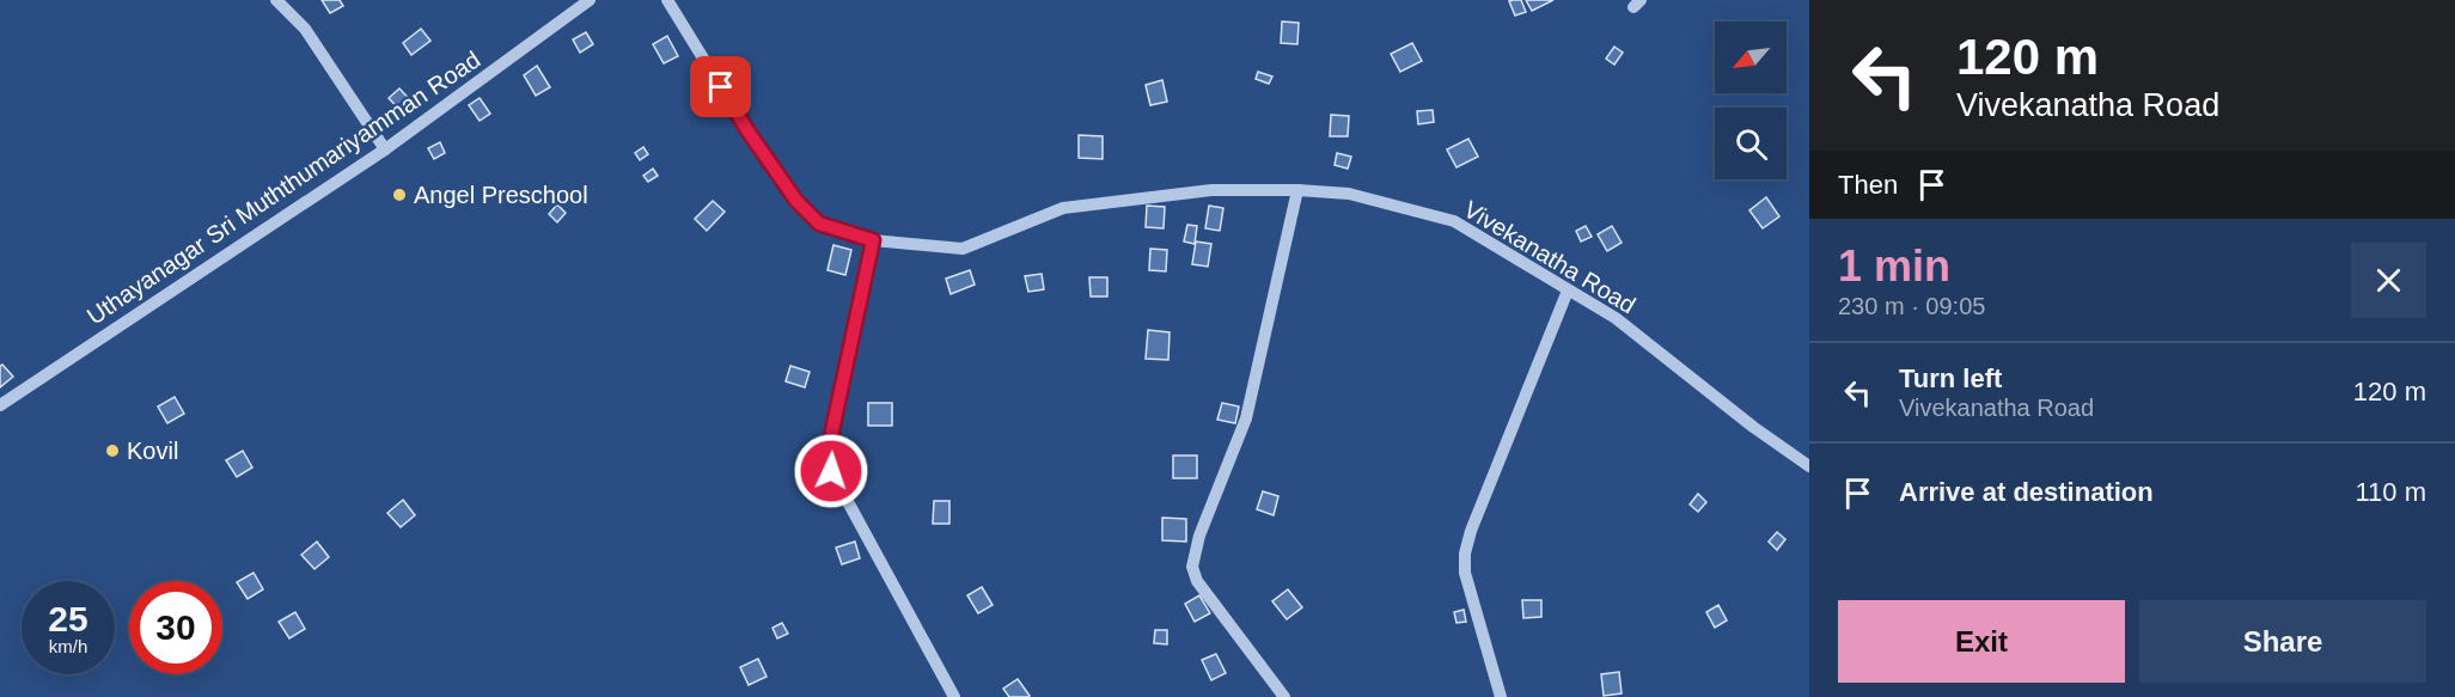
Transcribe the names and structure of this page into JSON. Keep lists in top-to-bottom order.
{
  "streets": {
    "street": ["Uthayanagar Sri Muththumariyamman Road", "Vivekanatha Road"]
  },
  "places": ["Angel Preschool", "Kovil"],
  "north": "bottom left",
  "page": {
    "turn": ["120 m", "Vivekanatha Road"],
    "then": "Then",
    "heading": ["1 min", "230 m · 09:05"],
    "list": [
      {
        "name": "Turn left",
        "note": "Vivekanatha Road",
        "value": "120 m"
      },
      {
        "name": "Arrive at destination",
        "value": "110 m"
      }
    ],
    "speed": "25 km/h",
    "limit": "30",
    "buttons": ["Exit", "Share"]
  }
}
